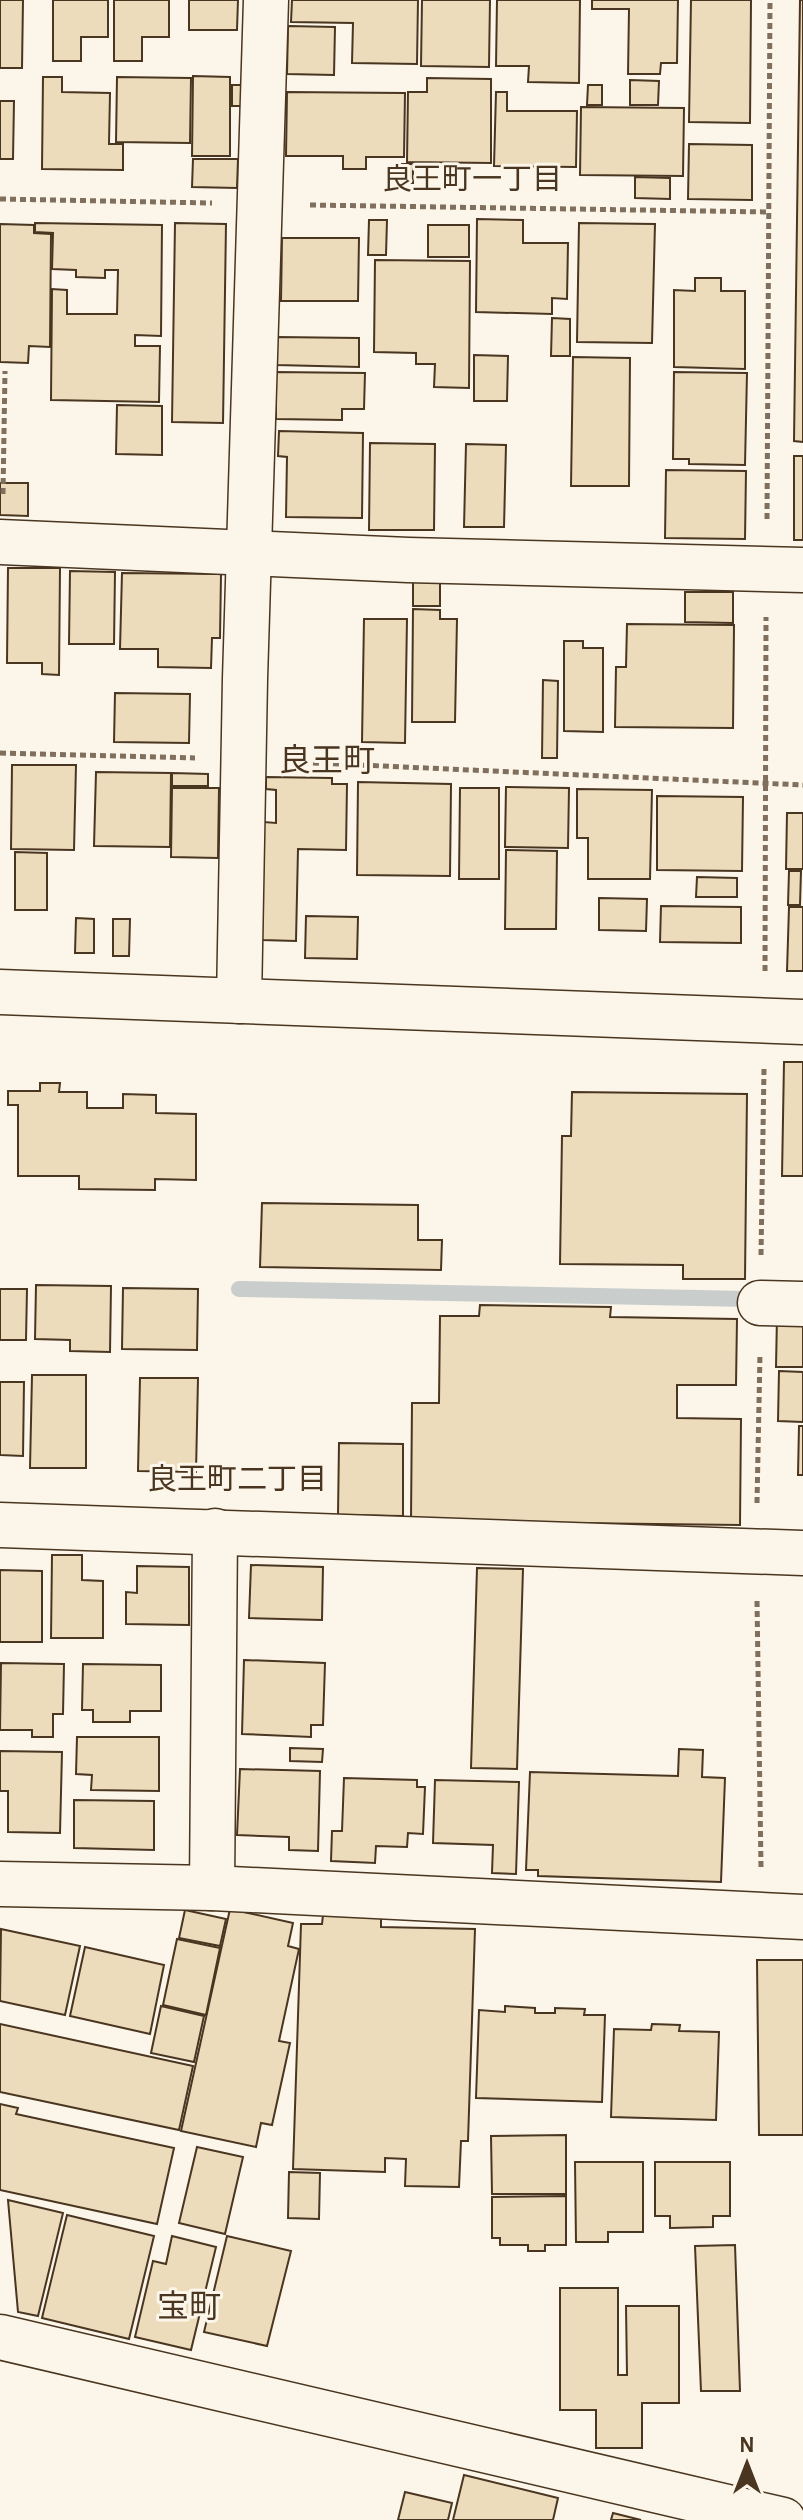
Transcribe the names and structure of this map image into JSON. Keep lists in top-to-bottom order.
{
  "districts": [
    "良王町一丁目",
    "良王町",
    "良王町二丁目",
    "宝町"
  ],
  "north": "top"
}
